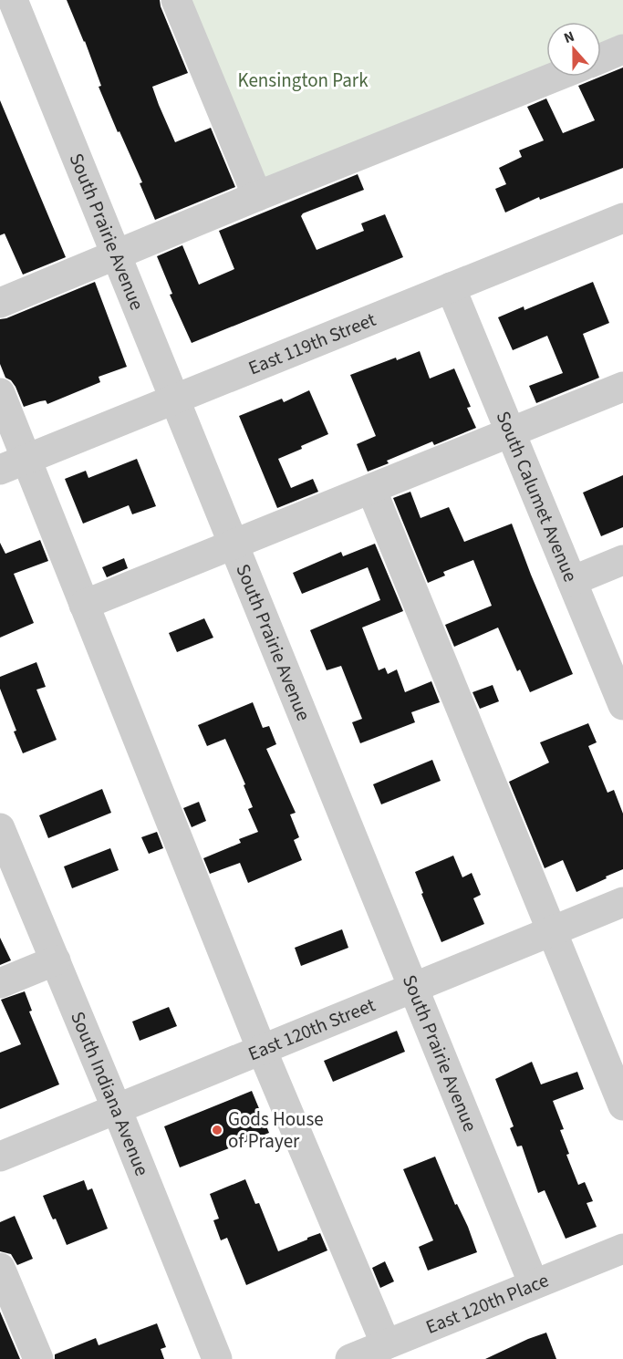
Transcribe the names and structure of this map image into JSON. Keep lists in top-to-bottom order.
{
  "streets": {
    "street": [
      "South Prairie Avenue",
      "East 119th Street",
      "South Calumet Avenue",
      "East 120th Street",
      "South Indiana Avenue",
      "East 120th Place"
    ]
  },
  "crossings": [
    ["South Prairie Avenue", "East 119th Street"],
    ["South Prairie Avenue", "East 120th Street"],
    ["South Prairie Avenue", "East 120th Place"],
    ["East 119th Street", "South Calumet Avenue"],
    ["East 120th Street", "South Indiana Avenue"]
  ],
  "parks": ["Kensington Park"],
  "places": ["Gods House of Prayer"],
  "north": "top"
}
